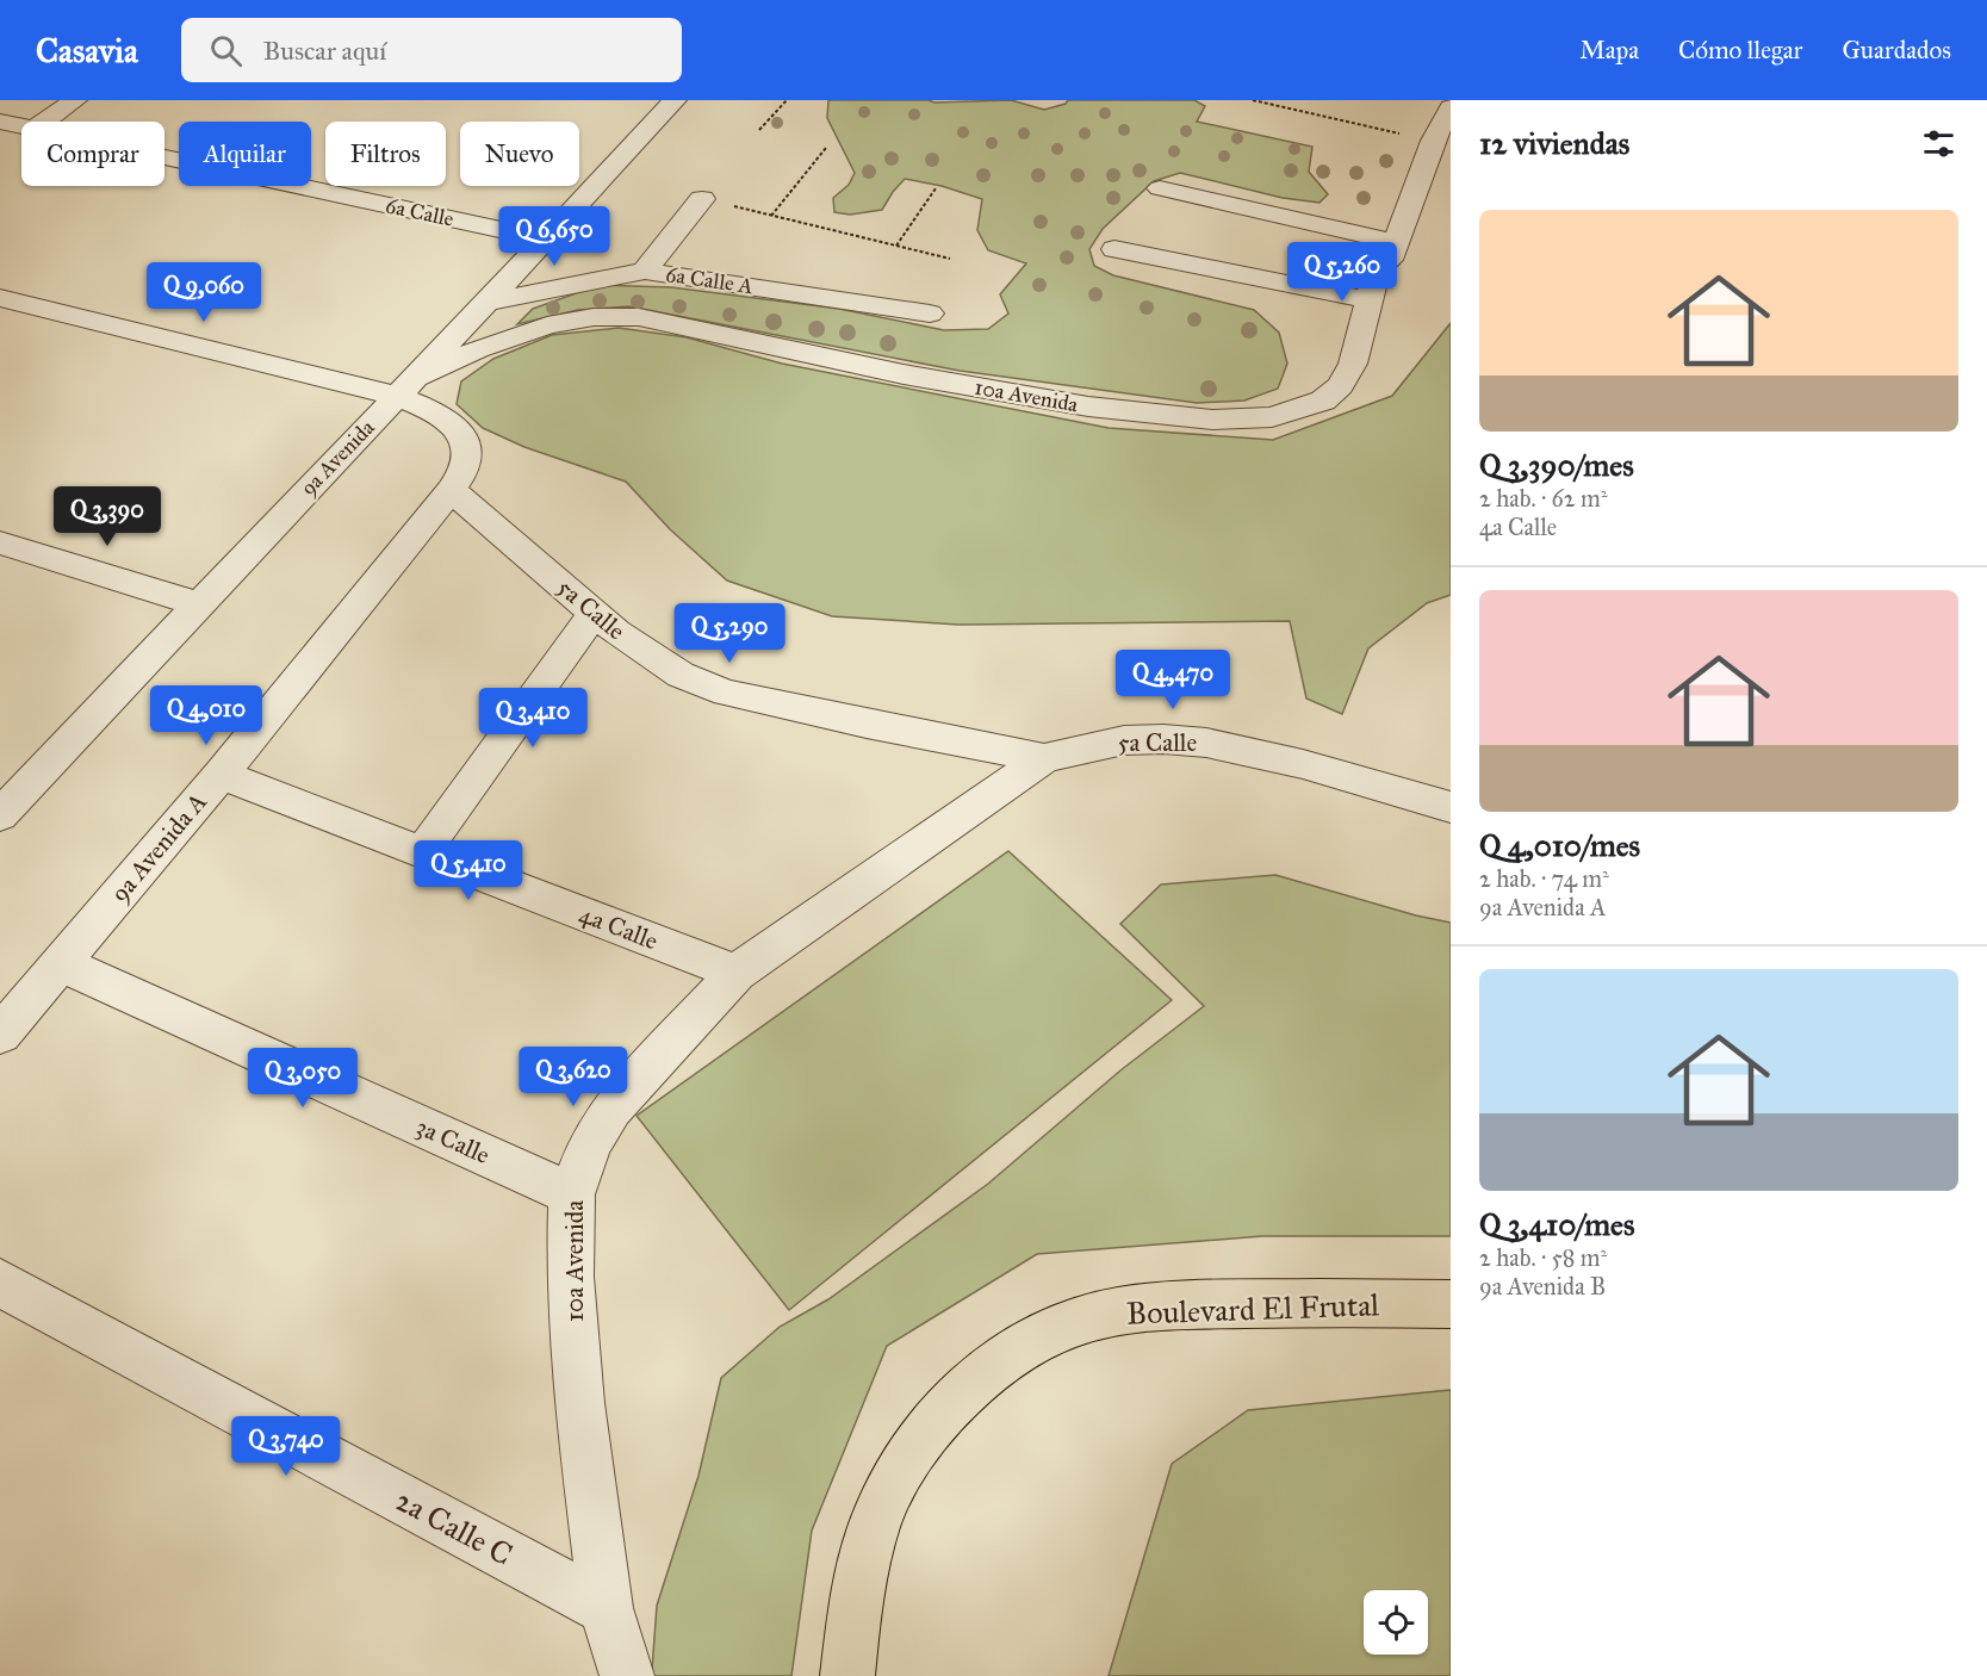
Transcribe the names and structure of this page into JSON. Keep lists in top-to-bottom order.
{
  "streets": {
    "main road": ["Boulevard El Frutal"],
    "street": [
      "6a Calle",
      "6a Calle A",
      "10a Avenida",
      "9a Avenida",
      "5a Calle",
      "9a Avenida A",
      "4a Calle",
      "3a Calle",
      "2a Calle C"
    ]
  },
  "crossings": [
    ["6a Calle", "9a Avenida"],
    ["6a Calle A", "9a Avenida"],
    ["10a Avenida", "9a Avenida"],
    ["10a Avenida", "5a Calle"],
    ["10a Avenida", "4a Calle"],
    ["10a Avenida", "3a Calle"],
    ["10a Avenida", "2a Calle C"],
    ["5a Calle", "9a Avenida A"],
    ["9a Avenida A", "4a Calle"],
    ["9a Avenida A", "3a Calle"]
  ],
  "page": {
    "header": "Casavia",
    "search": "Buscar aquí",
    "nav": ["Mapa", "Cómo llegar", "Guardados"],
    "heading": "12 viviendas",
    "chip": [
      "Comprar",
      "Alquilar",
      "Filtros",
      "Nuevo"
    ],
    "list": [
      {
        "name": "Q 3,390/mes",
        "note": "2 hab. · 62 m² · 4a Calle"
      },
      {
        "name": "Q 4,010/mes",
        "note": "2 hab. · 74 m² · 9a Avenida A"
      },
      {
        "name": "Q 3,410/mes",
        "note": "2 hab. · 58 m² · 9a Avenida B"
      }
    ],
    "price": [
      "Q 6,650",
      "Q 5,260",
      "Q 9,060",
      "Q 3,390",
      "Q 5,290",
      "Q 4,470",
      "Q 4,010",
      "Q 3,410",
      "Q 5,410",
      "Q 3,620",
      "Q 3,050",
      "Q 3,740"
    ]
  }
}
